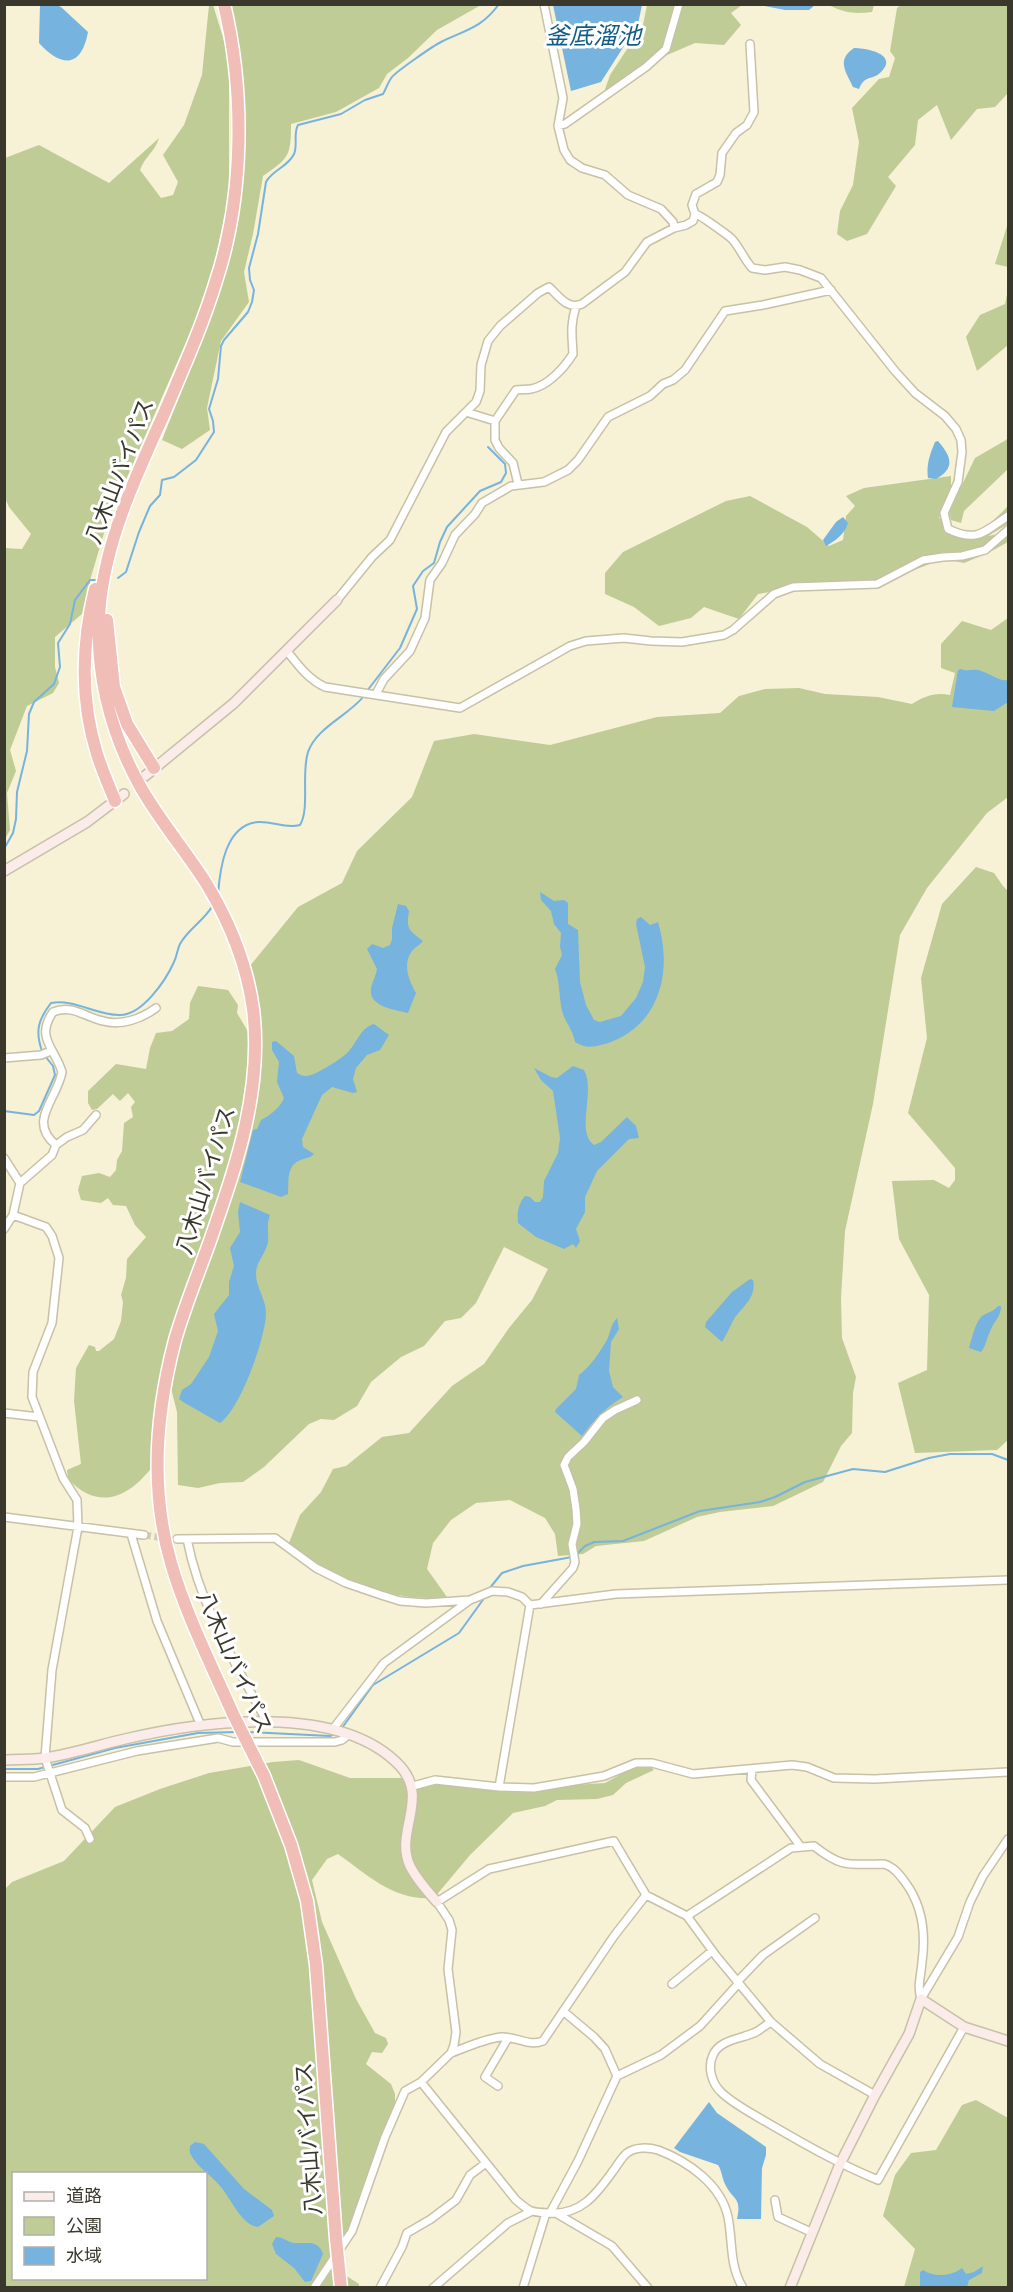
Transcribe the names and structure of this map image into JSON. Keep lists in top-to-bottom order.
{
  "streets": {
    "highway": ["八木山バイパス"]
  },
  "water": ["釜底溜池"],
  "legend": ["道路", "公園", "水域"]
}
